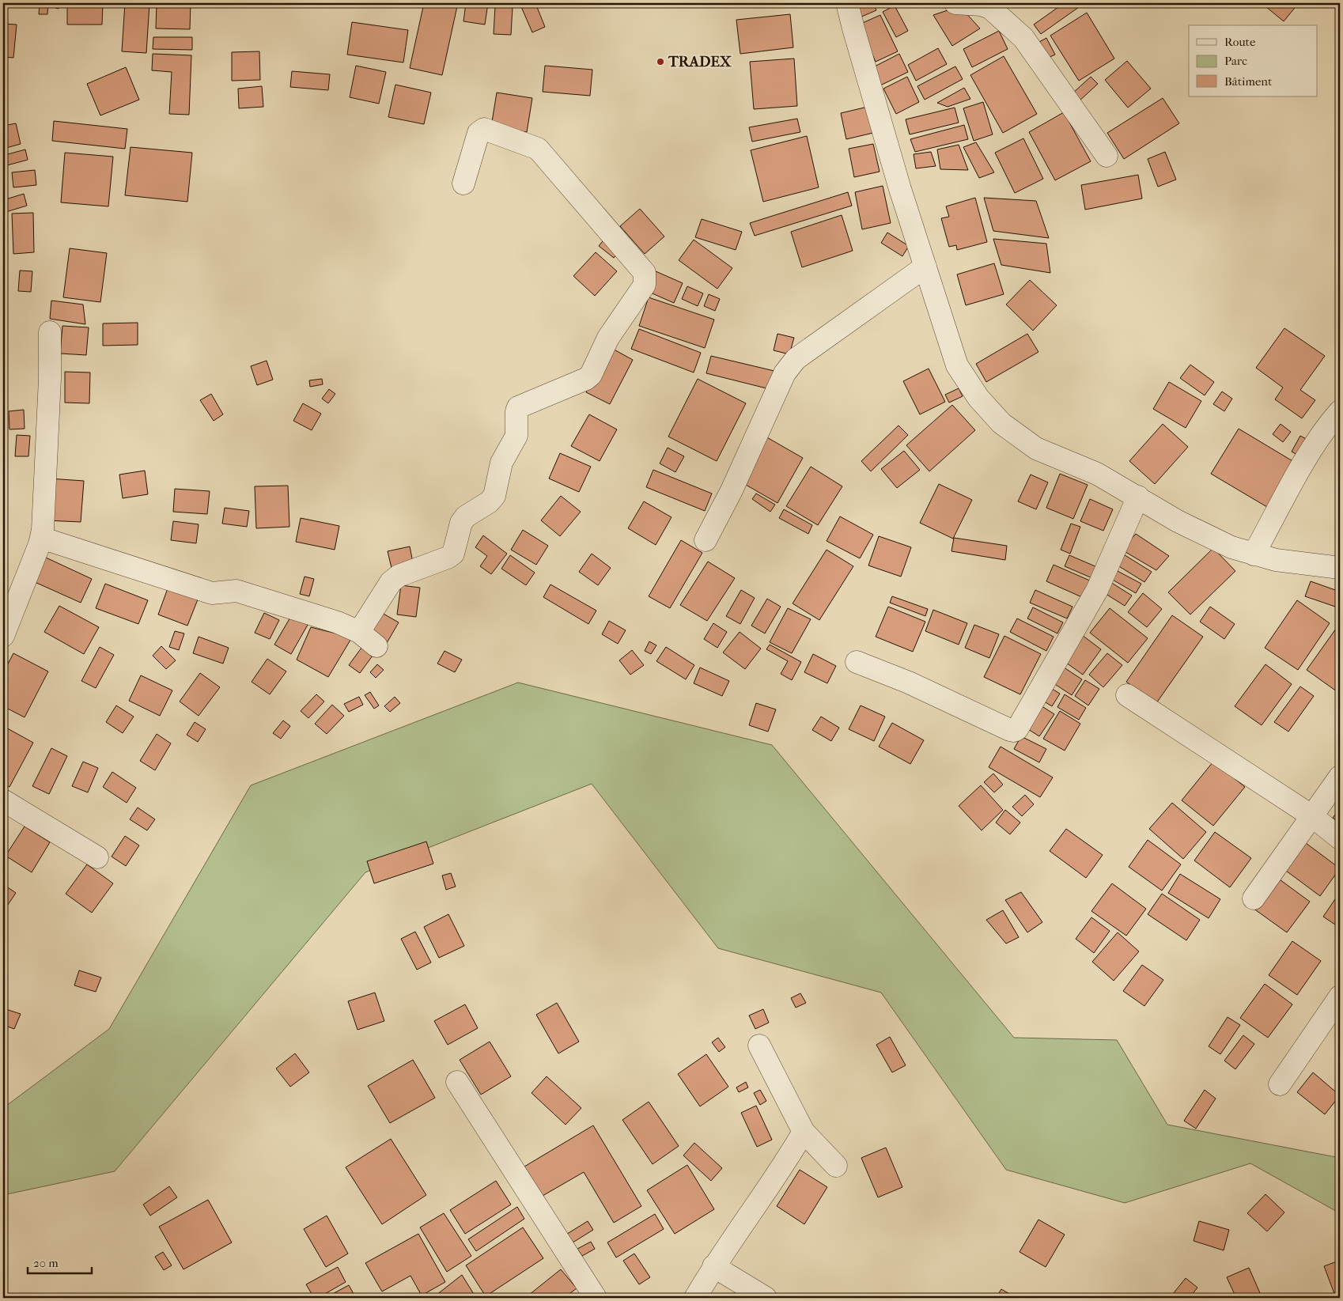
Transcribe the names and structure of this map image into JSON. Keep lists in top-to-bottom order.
{
  "places": ["TRADEX"],
  "legend": ["Route", "Parc", "Bâtiment"],
  "scale_bar": "20 m"
}
